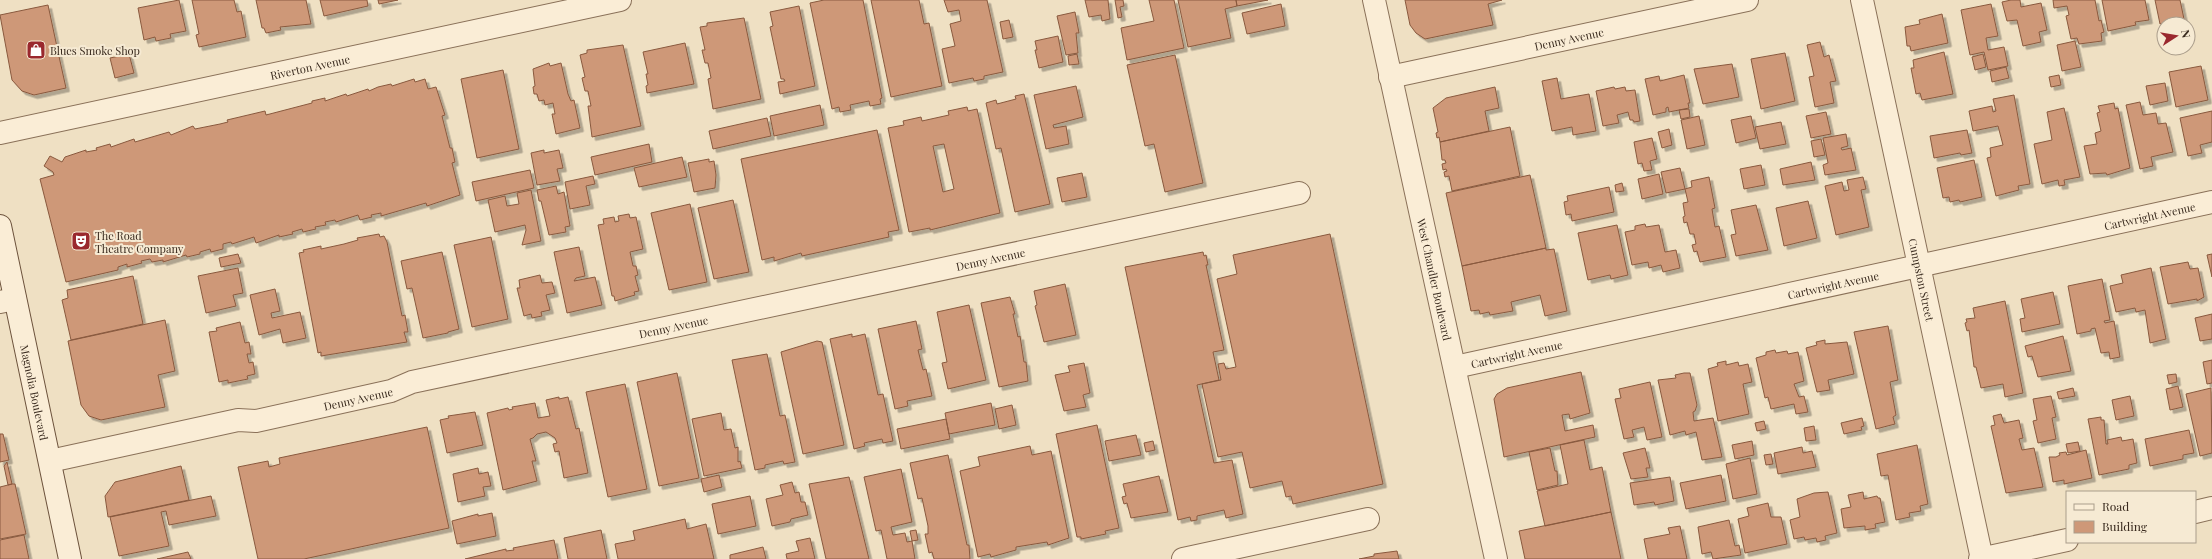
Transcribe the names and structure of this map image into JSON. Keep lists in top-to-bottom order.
{
  "streets": {
    "street": [
      "Denny Avenue",
      "Riverton Avenue",
      "Cartwright Avenue",
      "West Chandler Boulevard",
      "Cumpston Street",
      "Magnolia Boulevard"
    ]
  },
  "crossings": [
    ["Denny Avenue", "West Chandler Boulevard"],
    ["Denny Avenue", "Magnolia Boulevard"],
    ["Cartwright Avenue", "West Chandler Boulevard"],
    ["Cartwright Avenue", "Cumpston Street"]
  ],
  "places": {
    "shop": ["Blues Smoke Shop"],
    "theatre": ["The Road Theatre Company"]
  },
  "legend": ["Road", "Building"],
  "north": "right"
}
